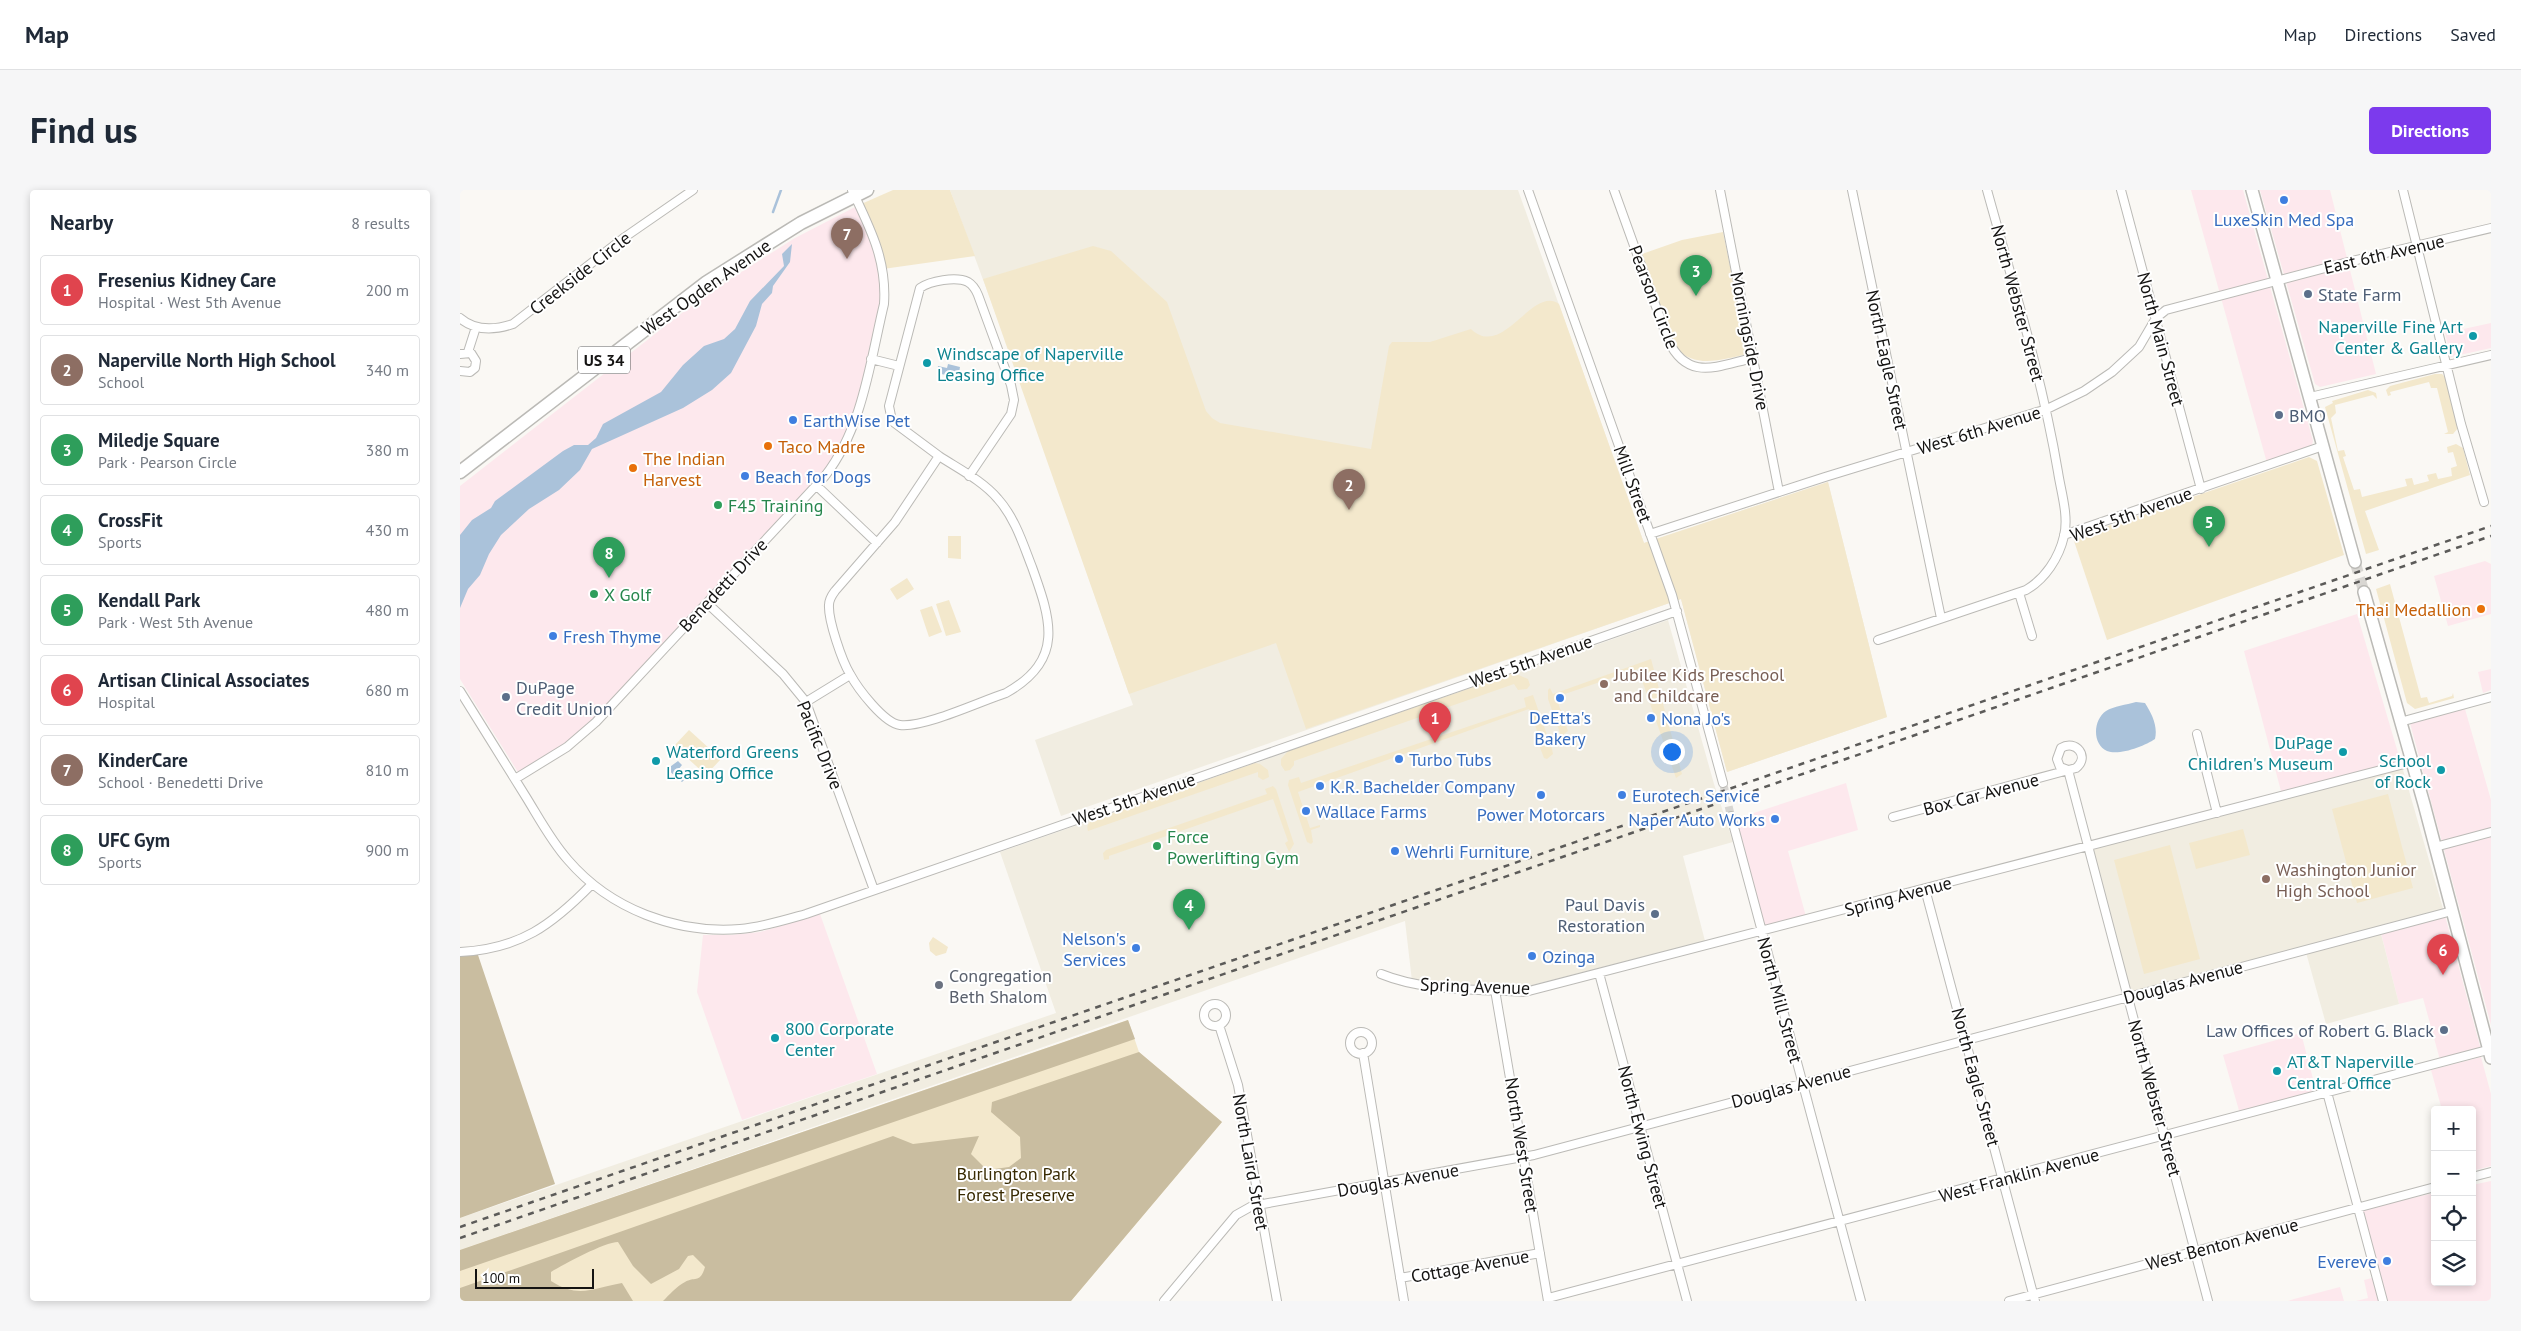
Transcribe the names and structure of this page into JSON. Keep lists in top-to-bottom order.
{
  "streets": {
    "main road": ["West Ogden Avenue", "US 34"],
    "street": [
      "East 6th Avenue",
      "Creekside Circle",
      "Pearson Circle",
      "North Webster Street",
      "North Main Street",
      "Morningside Drive",
      "North Eagle Street",
      "West 6th Avenue",
      "Mill Street",
      "West 5th Avenue",
      "Benedetti Drive",
      "Pacific Drive",
      "Box Car Avenue",
      "Spring Avenue",
      "Douglas Avenue",
      "North Mill Street",
      "North Ewing Street",
      "North West Street",
      "North Laird Street",
      "West Franklin Avenue",
      "West Benton Avenue",
      "Cottage Avenue"
    ]
  },
  "crossings": [
    ["West Ogden Avenue", "Benedetti Drive"],
    ["Pearson Circle", "Morningside Drive"],
    ["North Webster Street", "West 6th Avenue"],
    ["North Webster Street", "West 5th Avenue"],
    ["North Webster Street", "Box Car Avenue"],
    ["North Webster Street", "Spring Avenue"],
    ["North Webster Street", "Douglas Avenue"],
    ["North Webster Street", "West Franklin Avenue"],
    ["North Webster Street", "West Benton Avenue"],
    ["North Main Street", "West 6th Avenue"],
    ["North Main Street", "West 5th Avenue"],
    ["Morningside Drive", "West 6th Avenue"],
    ["North Eagle Street", "West 6th Avenue"],
    ["North Eagle Street", "West 5th Avenue"],
    ["North Eagle Street", "Spring Avenue"],
    ["North Eagle Street", "Douglas Avenue"],
    ["North Eagle Street", "West Franklin Avenue"],
    ["North Eagle Street", "West Benton Avenue"],
    ["West 6th Avenue", "Mill Street"],
    ["Mill Street", "West 5th Avenue"],
    ["West 5th Avenue", "Benedetti Drive"],
    ["West 5th Avenue", "Pacific Drive"],
    ["Benedetti Drive", "Pacific Drive"],
    ["Spring Avenue", "North Mill Street"],
    ["Spring Avenue", "North Ewing Street"],
    ["Spring Avenue", "North West Street"],
    ["Douglas Avenue", "North Mill Street"],
    ["Douglas Avenue", "North Ewing Street"],
    ["Douglas Avenue", "North West Street"],
    ["Douglas Avenue", "North Laird Street"],
    ["North Mill Street", "West Franklin Avenue"],
    ["North Ewing Street", "West Franklin Avenue"],
    ["North West Street", "West Franklin Avenue"],
    ["North West Street", "Cottage Avenue"]
  ],
  "parks": ["Burlington Park Forest Preserve"],
  "places": [
    "LuxeSkin Med Spa",
    "State Farm",
    "Naperville Fine Art Center & Gallery",
    "Windscape of Naperville Leasing Office",
    "BMO",
    "EarthWise Pet",
    "Taco Madre",
    "The Indian Harvest",
    "Beach for Dogs",
    "F45 Training",
    "X Golf",
    "Thai Medallion",
    "Fresh Thyme",
    "Jubilee Kids Preschool and Childcare",
    "DuPage Credit Union",
    "DeEtta's Bakery",
    "Nona Jo's",
    "DuPage Children's Museum",
    "Turbo Tubs",
    "Waterford Greens Leasing Office",
    "School of Rock",
    "K.R. Bachelder Company",
    "Power Motorcars",
    "Eurotech Service",
    "Wallace Farms",
    "Naper Auto Works",
    "Force Powerlifting Gym",
    "Wehrli Furniture",
    "Washington Junior High School",
    "Paul Davis Restoration",
    "Nelson's Services",
    "Ozinga",
    "Congregation Beth Shalom",
    "Law Offices of Robert G. Black",
    "800 Corporate Center",
    "AT&T Naperville Central Office",
    "Evereve"
  ],
  "scale_bar": "100 m",
  "page": {
    "header": "Map",
    "nav": ["Map", "Directions", "Saved"],
    "title": "Find us",
    "buttons": "Directions",
    "heading": ["Nearby", "8 results"],
    "pins": [
      "7",
      "3",
      "2",
      "5",
      "8",
      "1",
      "4",
      "6"
    ],
    "list": [
      {
        "mark": "1",
        "name": "Fresenius Kidney Care",
        "note": "Hospital · West 5th Avenue",
        "value": "200 m"
      },
      {
        "mark": "2",
        "name": "Naperville North High School",
        "note": "School",
        "value": "340 m"
      },
      {
        "mark": "3",
        "name": "Miledje Square",
        "note": "Park · Pearson Circle",
        "value": "380 m"
      },
      {
        "mark": "4",
        "name": "CrossFit",
        "note": "Sports",
        "value": "430 m"
      },
      {
        "mark": "5",
        "name": "Kendall Park",
        "note": "Park · West 5th Avenue",
        "value": "480 m"
      },
      {
        "mark": "6",
        "name": "Artisan Clinical Associates",
        "note": "Hospital",
        "value": "680 m"
      },
      {
        "mark": "7",
        "name": "KinderCare",
        "note": "School · Benedetti Drive",
        "value": "810 m"
      },
      {
        "mark": "8",
        "name": "UFC Gym",
        "note": "Sports",
        "value": "900 m"
      }
    ],
    "map_buttons": ["+", "−"],
    "scale": "100 m"
  }
}
